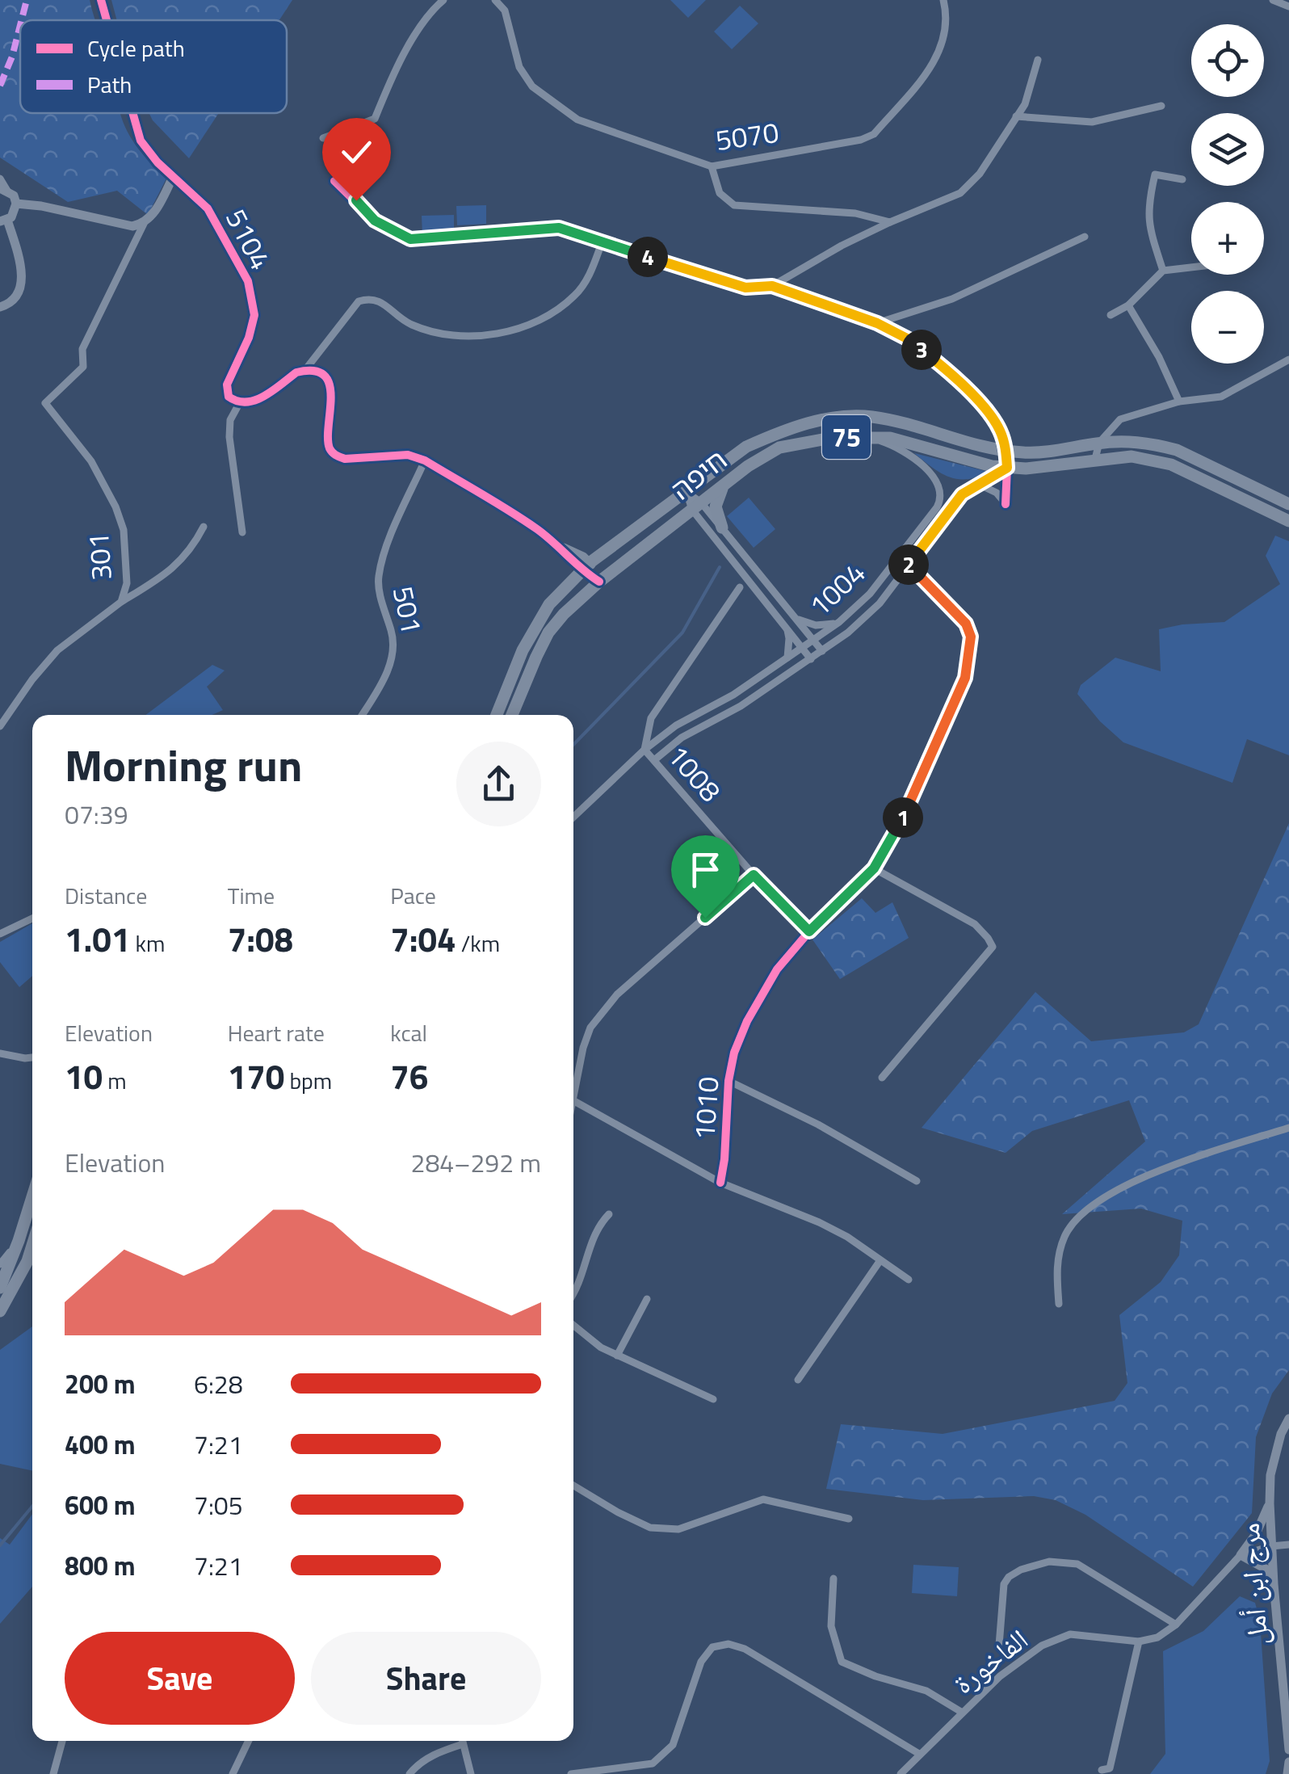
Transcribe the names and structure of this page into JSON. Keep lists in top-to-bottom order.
{
  "streets": {
    "highway": ["75", "חיפה"],
    "street": [
      "5070",
      "5104",
      "301",
      "1004",
      "501",
      "1008",
      "1010",
      "مرج ابن أمل",
      "الفاخورة"
    ]
  },
  "crossings": [
    ["75", "חיפה"],
    ["75", "1004"],
    ["חיפה", "1004"],
    ["חיפה", "1010"],
    ["1004", "1008"],
    ["1004", "1010"],
    ["1008", "1010"]
  ],
  "legend": ["Cycle path", "Path"],
  "page": {
    "map_buttons": ["+", "−"],
    "pins": [
      "4",
      "3",
      "2",
      "1"
    ],
    "heading": ["Morning run", "07:39"],
    "stats": [
      ["Distance", "1.01 km"],
      ["Time", "7:08"],
      ["Pace", "7:04 /km"],
      ["Elevation", "10 m"],
      ["Heart rate", "170 bpm"],
      ["kcal", "76"]
    ],
    "chart": ["Elevation", "284–292 m"],
    "list": [
      {
        "name": "200 m",
        "note": "6:28"
      },
      {
        "name": "400 m",
        "note": "7:21"
      },
      {
        "name": "600 m",
        "note": "7:05"
      },
      {
        "name": "800 m",
        "note": "7:21"
      }
    ],
    "buttons": ["Save", "Share"]
  }
}
